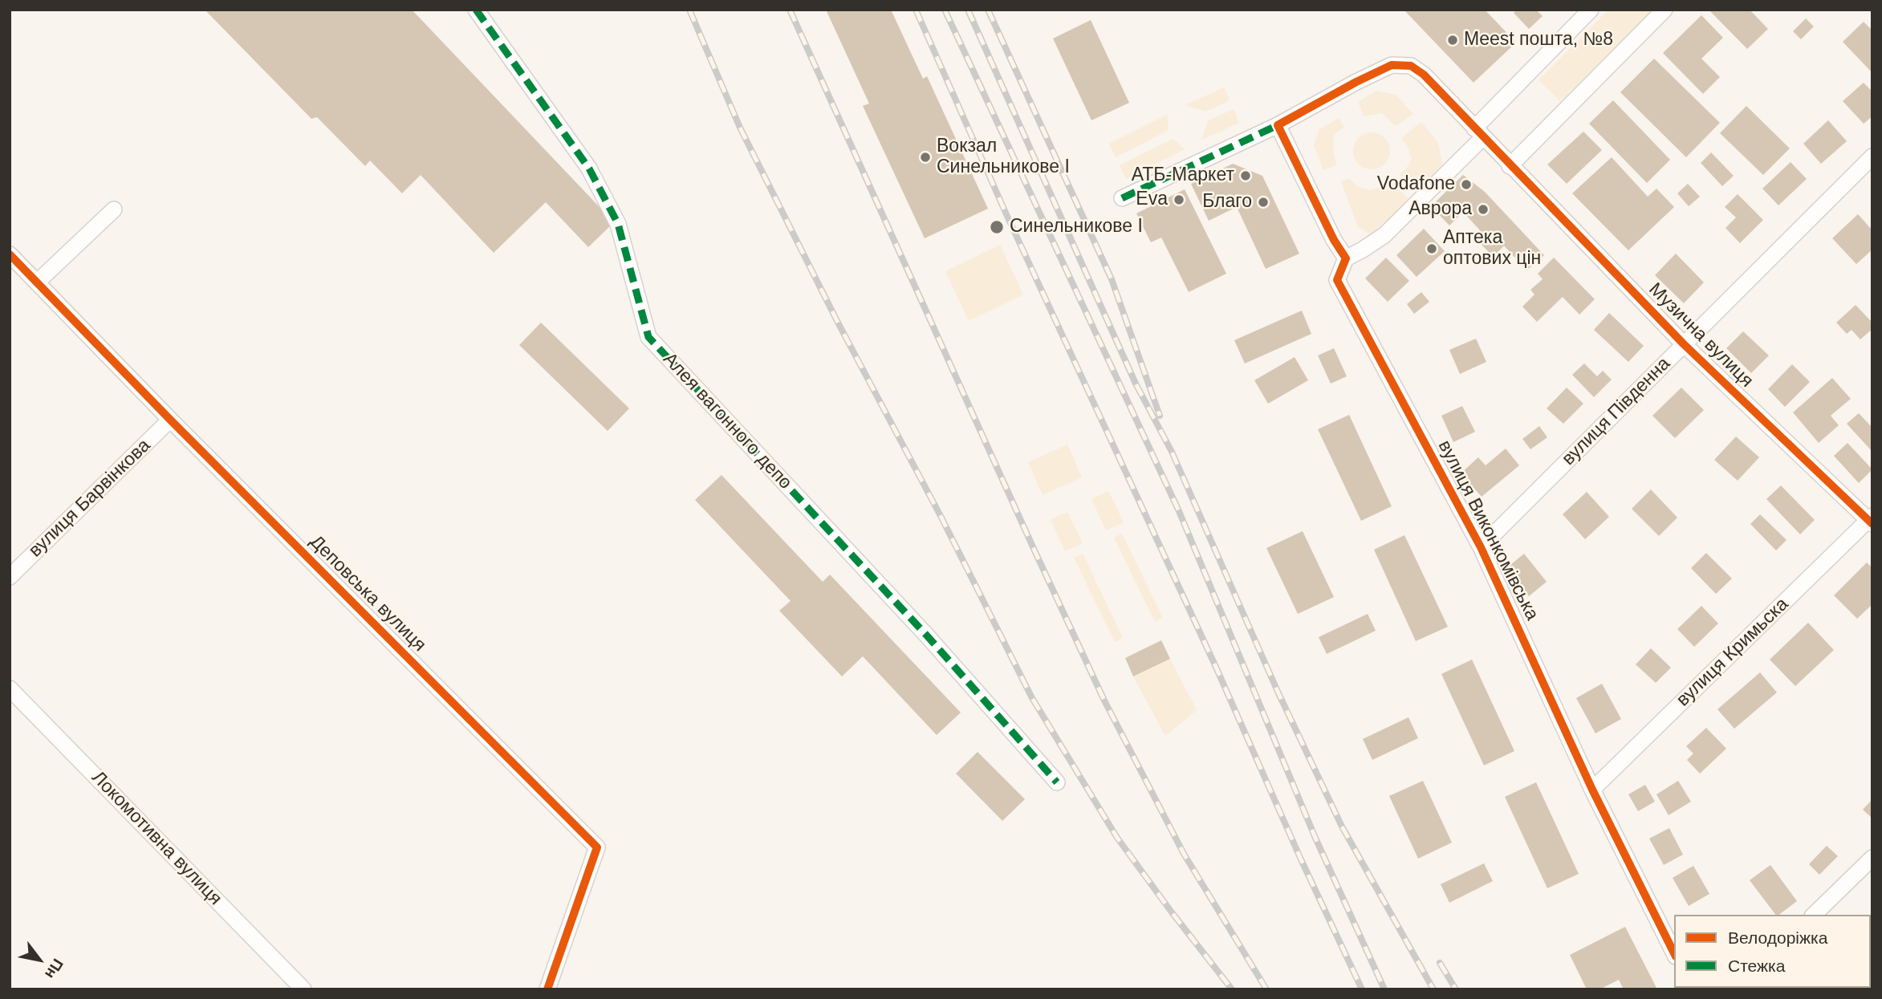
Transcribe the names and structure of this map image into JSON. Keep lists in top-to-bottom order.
{
  "streets": {
    "street": [
      "Музична вулиця",
      "вулиця Південна",
      "Алея вагонного депо",
      "вулиця Барвінкова",
      "вулиця Виконкомівська",
      "Деповська вулиця",
      "вулиця Кримьска",
      "Локомотивна вулиця"
    ]
  },
  "crossings": [
    ["Музична вулиця", "вулиця Південна"],
    ["Музична вулиця", "вулиця Кримьска"],
    ["вулиця Південна", "вулиця Виконкомівська"],
    ["вулиця Барвінкова", "Деповська вулиця"],
    ["вулиця Виконкомівська", "вулиця Кримьска"]
  ],
  "places": [
    "Meest пошта, №8",
    "Вокзал Синельникове І",
    "АТБ-Маркет",
    "Vodafone",
    "Eva",
    "Благо",
    "Аврора",
    "Синельникове І",
    "Аптека оптових цін"
  ],
  "legend": ["Велодоріжка", "Стежка"],
  "north": "bottom right"
}
